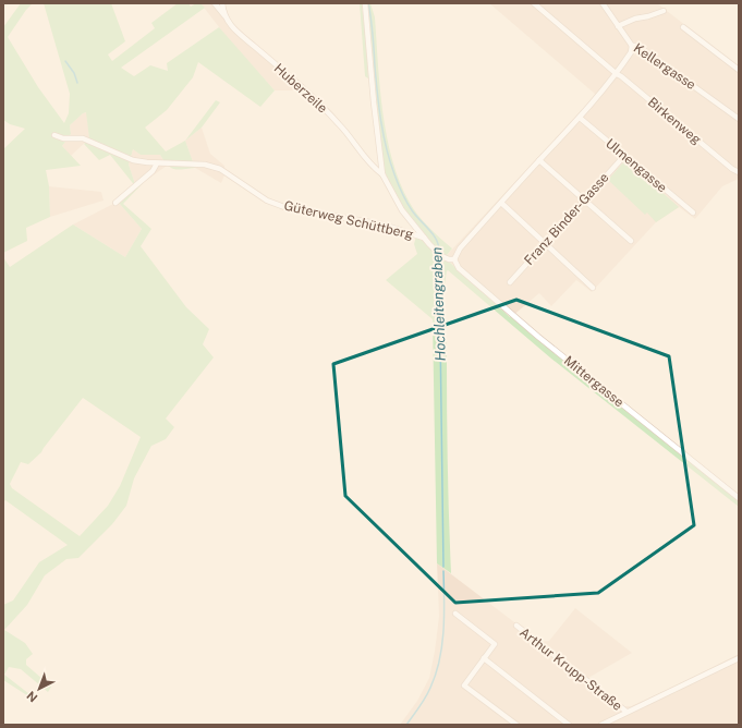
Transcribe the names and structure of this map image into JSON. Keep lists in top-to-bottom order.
{
  "streets": {
    "street": [
      "Kellergasse",
      "Huberzeile",
      "Birkenweg",
      "Ulmengasse",
      "Franz Binder-Gasse",
      "Güterweg Schüttberg",
      "Mittergasse",
      "Arthur Krupp-Straße"
    ]
  },
  "crossings": [
    ["Ulmengasse", "Franz Binder-Gasse"]
  ],
  "water": ["Hochleitengraben"],
  "north": "bottom left"
}
